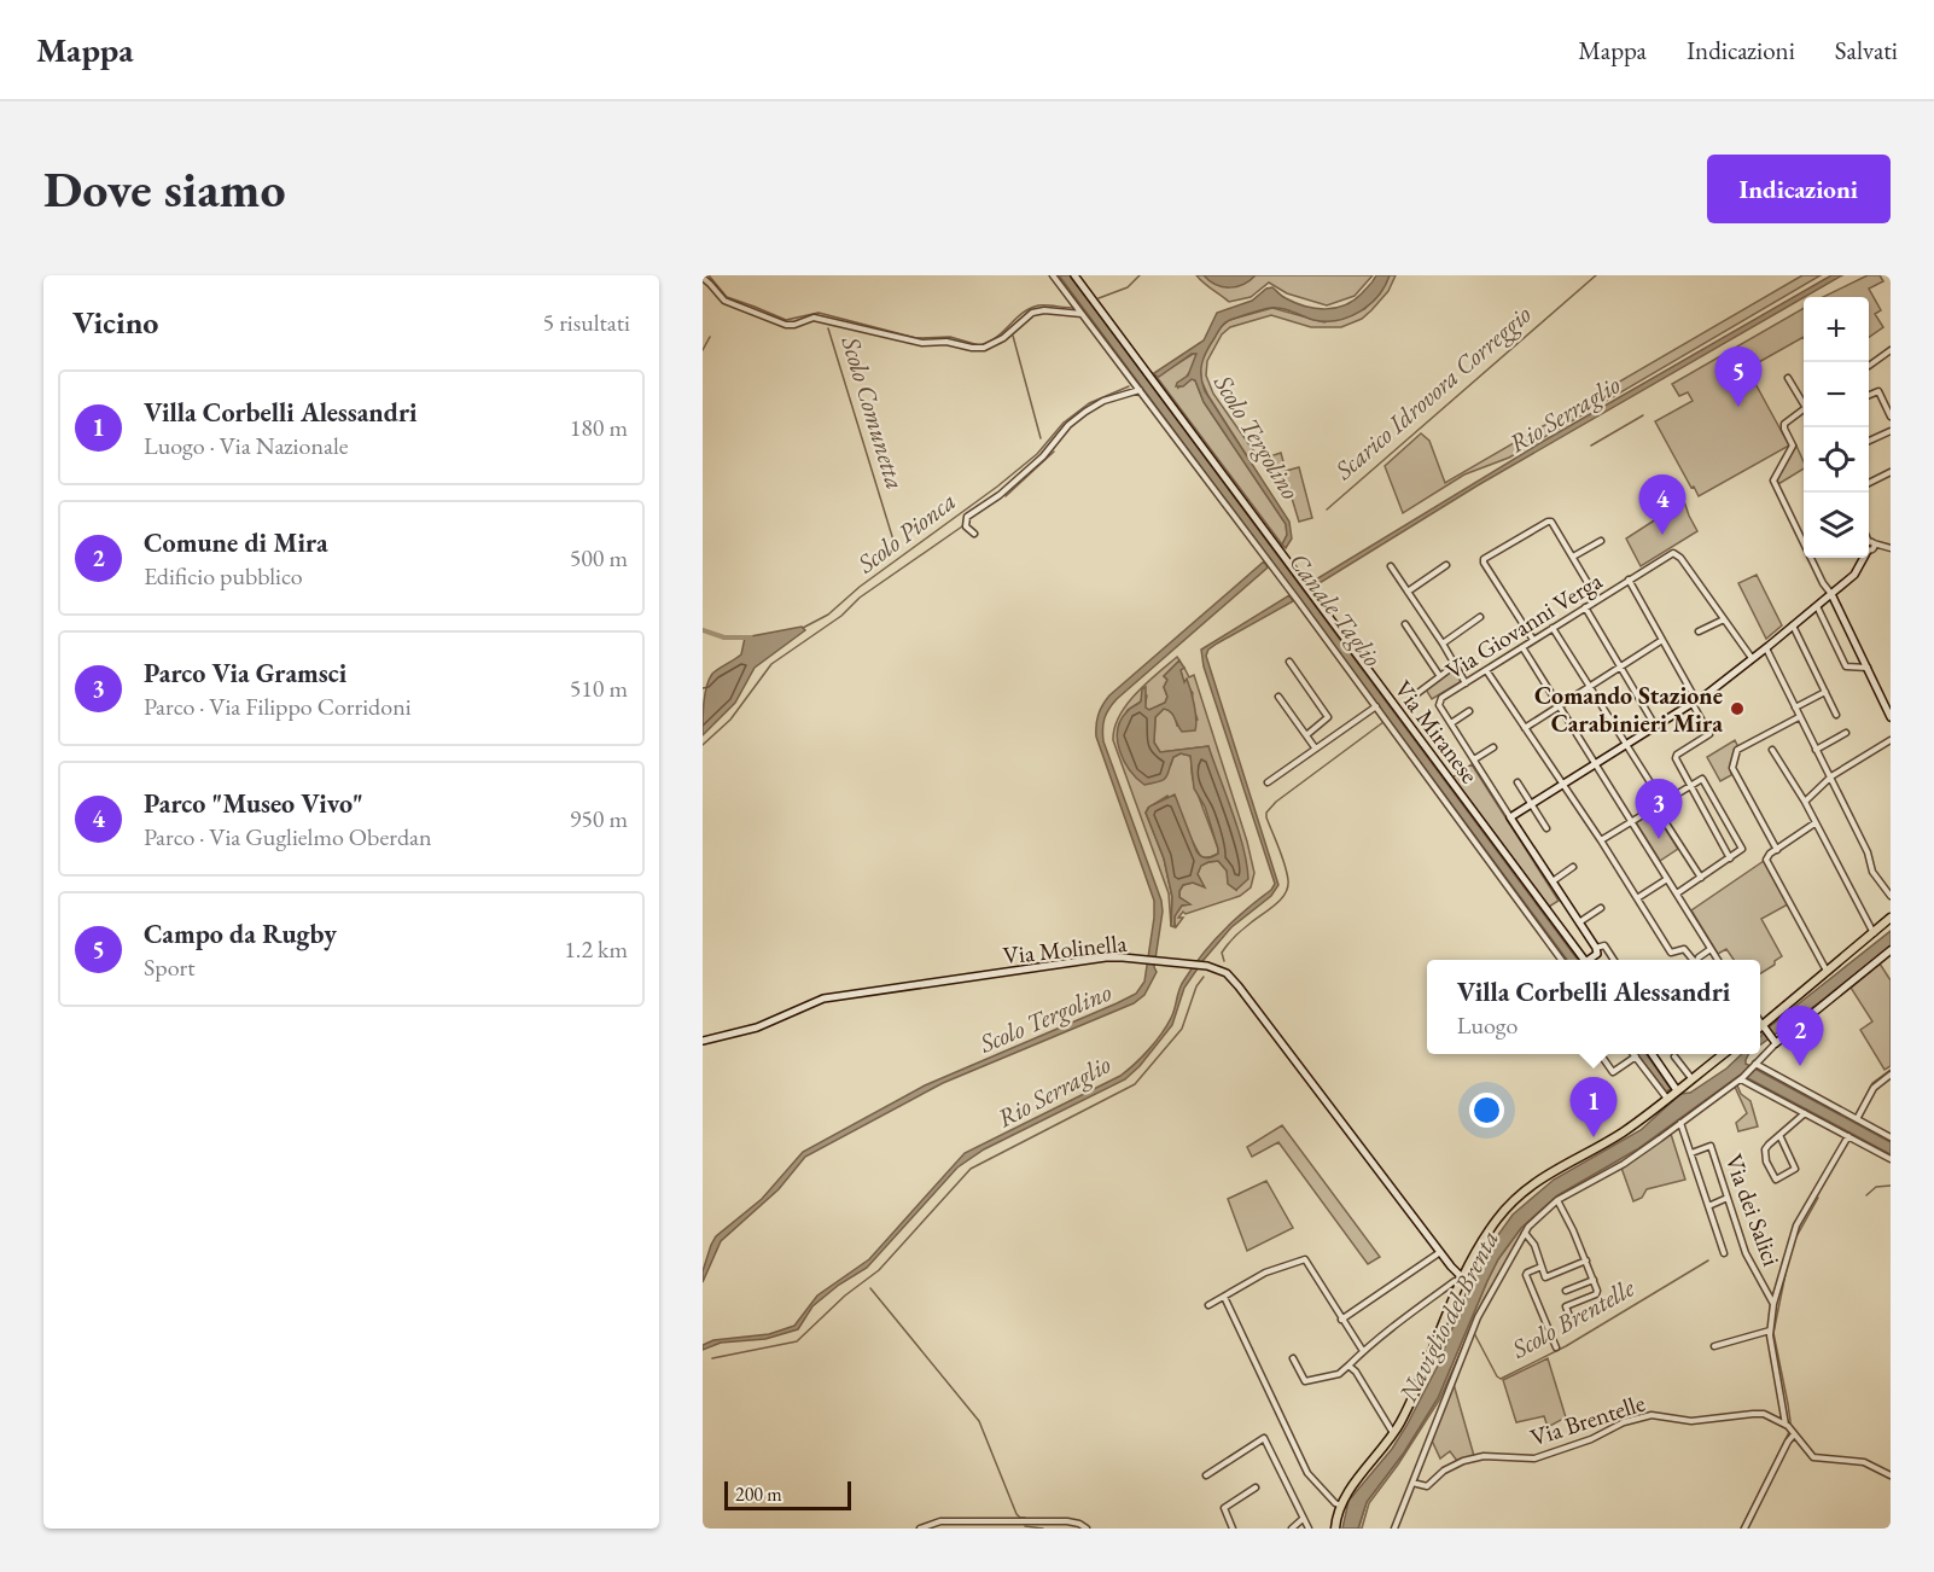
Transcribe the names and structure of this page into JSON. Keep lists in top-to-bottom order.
{
  "streets": {
    "street": [
      "Via Giovanni Verga",
      "Via Miranese",
      "Via Molinella",
      "Via dei Salici",
      "Via Brentelle"
    ]
  },
  "water": [
    "Scarico Idrovora Correggio",
    "Scolo Comunetta",
    "Rio Serraglio",
    "Scolo Tergolino",
    "Scolo Pionca",
    "Canale Taglio",
    "Naviglio del Brenta",
    "Scolo Brentelle"
  ],
  "places": ["Comando Stazione Carabinieri Mira"],
  "scale_bar": "200 m",
  "page": {
    "header": "Mappa",
    "nav": ["Mappa", "Indicazioni", "Salvati"],
    "buttons": "Indicazioni",
    "title": "Dove siamo",
    "heading": ["Vicino", "5 risultati"],
    "map_buttons": ["+", "−"],
    "pins": [
      "5",
      "4",
      "3",
      "2",
      "1"
    ],
    "list": [
      {
        "mark": "1",
        "name": "Villa Corbelli Alessandri",
        "note": "Luogo · Via Nazionale",
        "value": "180 m"
      },
      {
        "mark": "2",
        "name": "Comune di Mira",
        "note": "Edificio pubblico",
        "value": "500 m"
      },
      {
        "mark": "3",
        "name": "Parco Via Gramsci",
        "note": "Parco · Via Filippo Corridoni",
        "value": "510 m"
      },
      {
        "mark": "4",
        "name": "Parco \"Museo Vivo\"",
        "note": "Parco · Via Guglielmo Oberdan",
        "value": "950 m"
      },
      {
        "mark": "5",
        "name": "Campo da Rugby",
        "note": "Sport",
        "value": "1.2 km"
      }
    ],
    "popup": ["Villa Corbelli Alessandri", "Luogo"],
    "scale": "200 m"
  }
}
